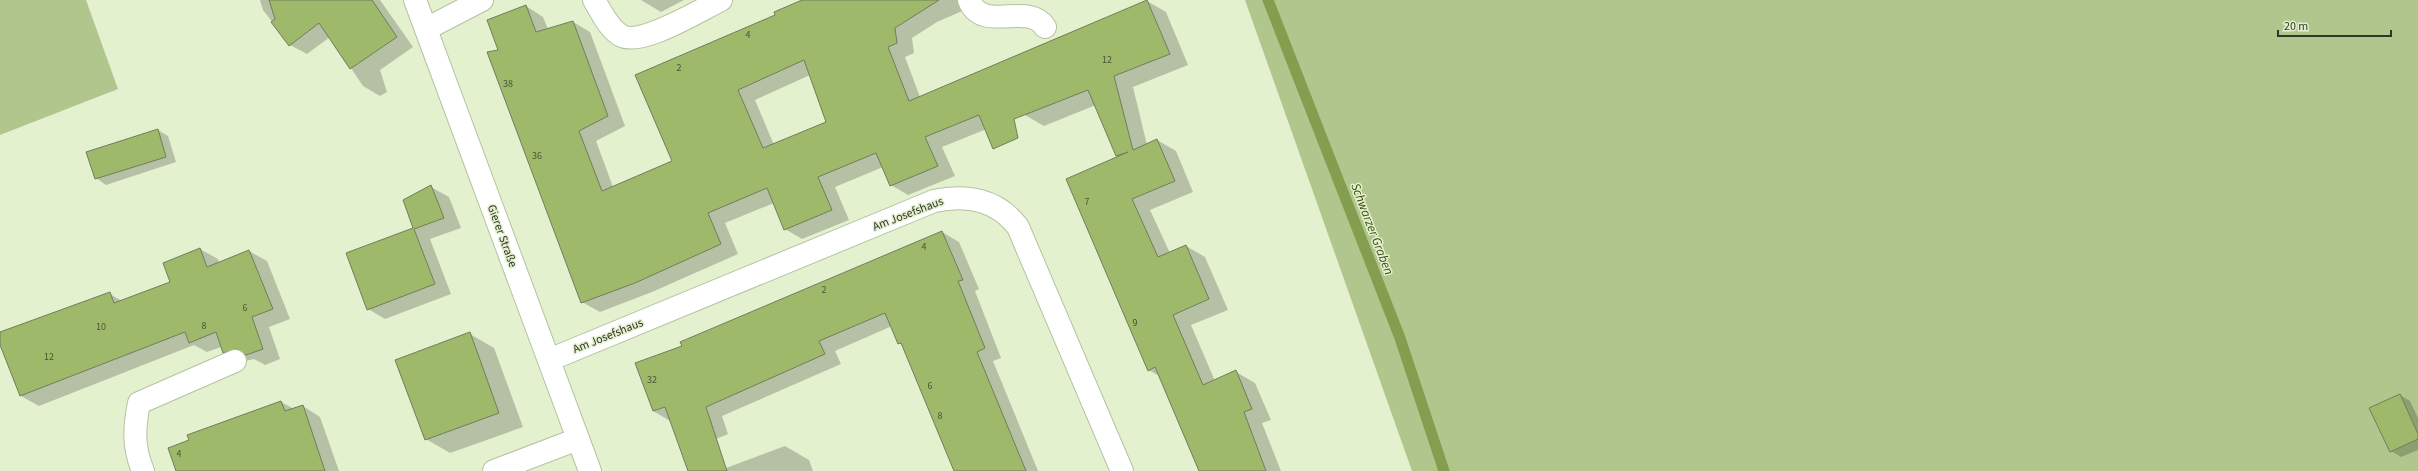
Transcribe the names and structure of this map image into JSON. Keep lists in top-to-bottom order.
{
  "streets": {
    "street": ["Am Josefshaus", "Gierer Straße"]
  },
  "crossings": [
    ["Am Josefshaus", "Gierer Straße"]
  ],
  "water": ["Schwarzer Graben"],
  "house_numbers": [
    "4",
    "12",
    "2",
    "38",
    "36",
    "7",
    "4",
    "2",
    "6",
    "9",
    "8",
    "10",
    "12",
    "32",
    "6",
    "8",
    "4"
  ],
  "scale_bar": "20 m"
}
